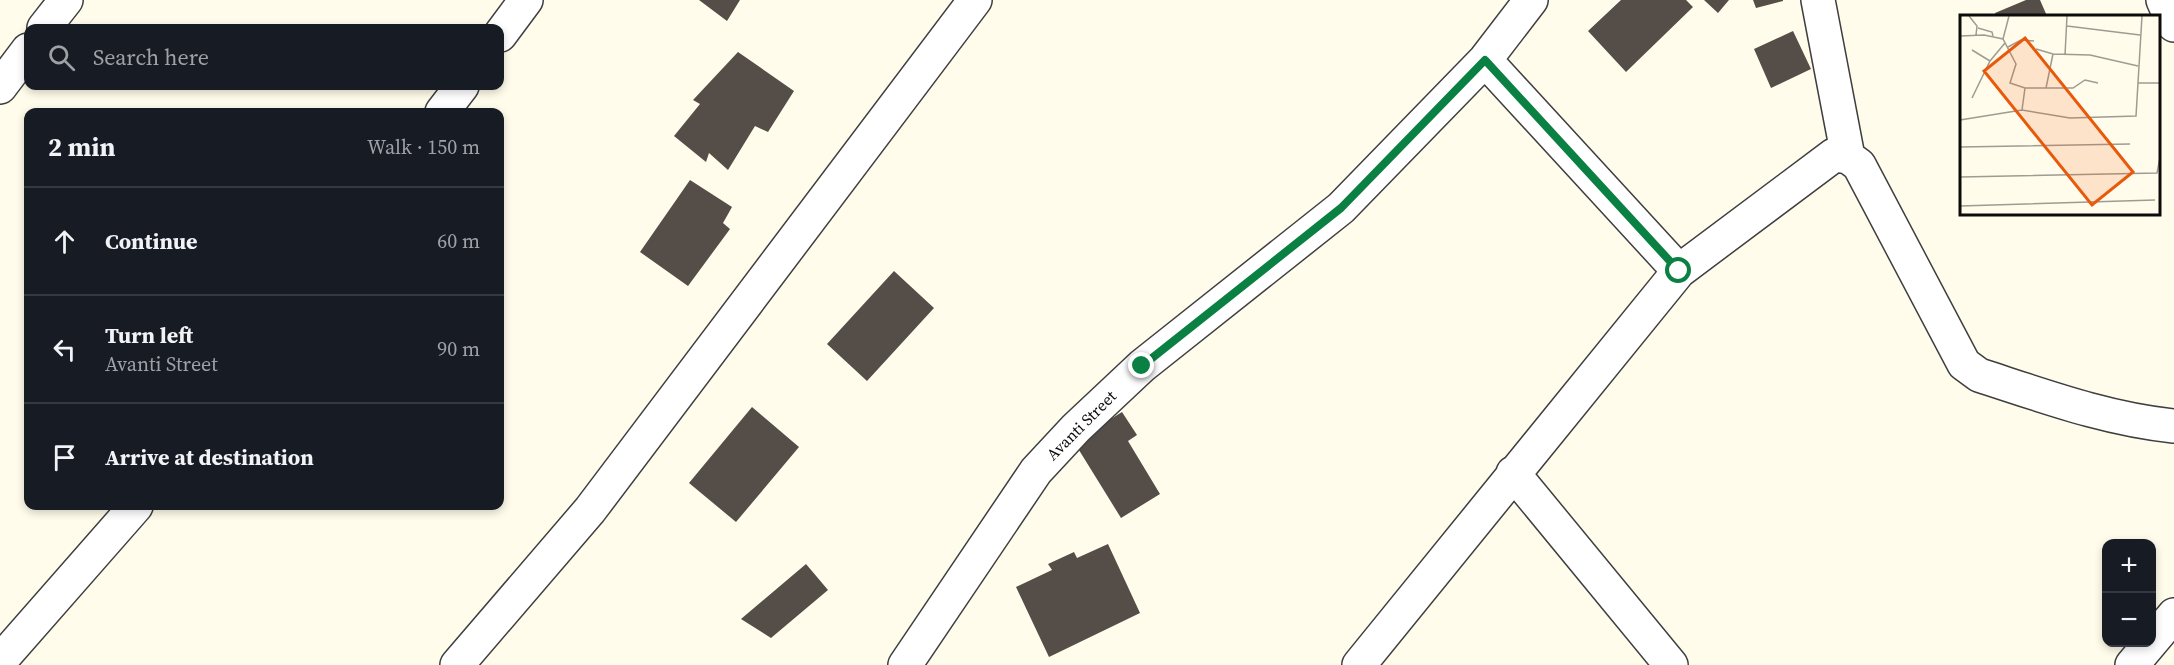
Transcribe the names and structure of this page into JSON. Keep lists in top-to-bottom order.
{
  "streets": {
    "street": ["Avanti Street"]
  },
  "page": {
    "search": "Search here",
    "heading": ["2 min", "Walk · 150 m"],
    "list": [
      ["Continue", "60 m"],
      ["Turn left", "Avanti Street", "90 m"],
      "Arrive at destination"
    ],
    "map_buttons": ["+", "−"]
  }
}
